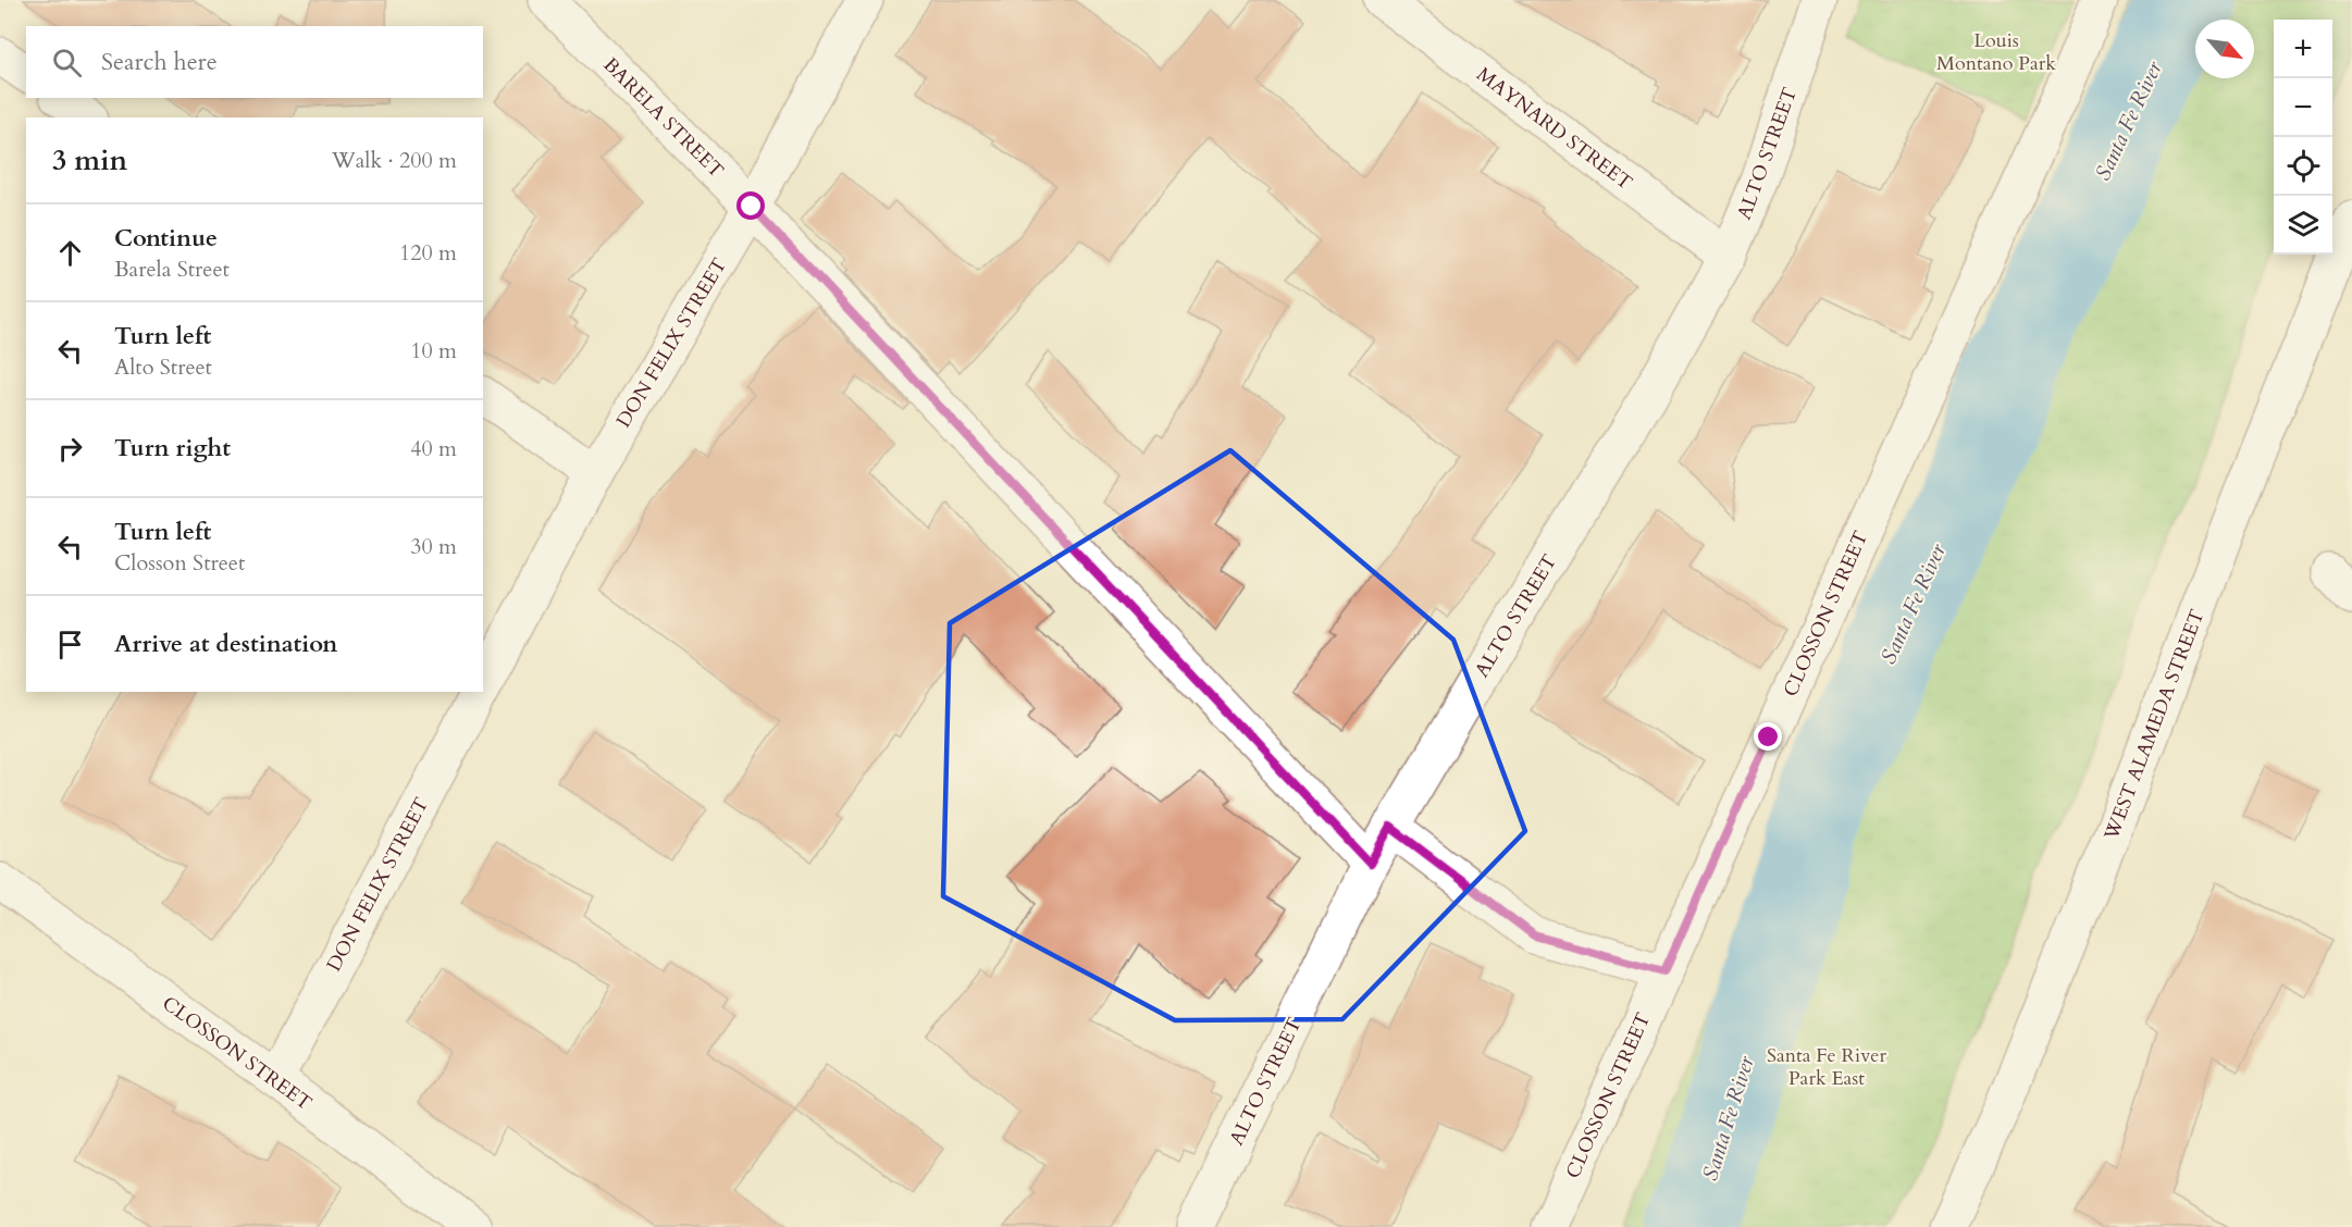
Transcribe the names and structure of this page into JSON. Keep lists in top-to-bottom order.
{
  "streets": {
    "street": [
      "BARELA STREET",
      "MAYNARD STREET",
      "ALTO STREET",
      "DON FELIX STREET",
      "CLOSSON STREET",
      "WEST ALAMEDA STREET"
    ]
  },
  "crossings": [
    ["BARELA STREET", "ALTO STREET"],
    ["BARELA STREET", "DON FELIX STREET"],
    ["MAYNARD STREET", "ALTO STREET"],
    ["DON FELIX STREET", "CLOSSON STREET"]
  ],
  "water": ["Santa Fe River"],
  "parks": ["Louis Montano Park", "Santa Fe River Park East"],
  "north": "bottom right",
  "page": {
    "map_buttons": ["+", "−"],
    "search": "Search here",
    "heading": ["3 min", "Walk · 200 m"],
    "list": [
      ["Continue", "Barela Street", "120 m"],
      ["Turn left", "Alto Street", "10 m"],
      ["Turn right", "40 m"],
      ["Turn left", "Closson Street", "30 m"],
      "Arrive at destination"
    ]
  }
}
